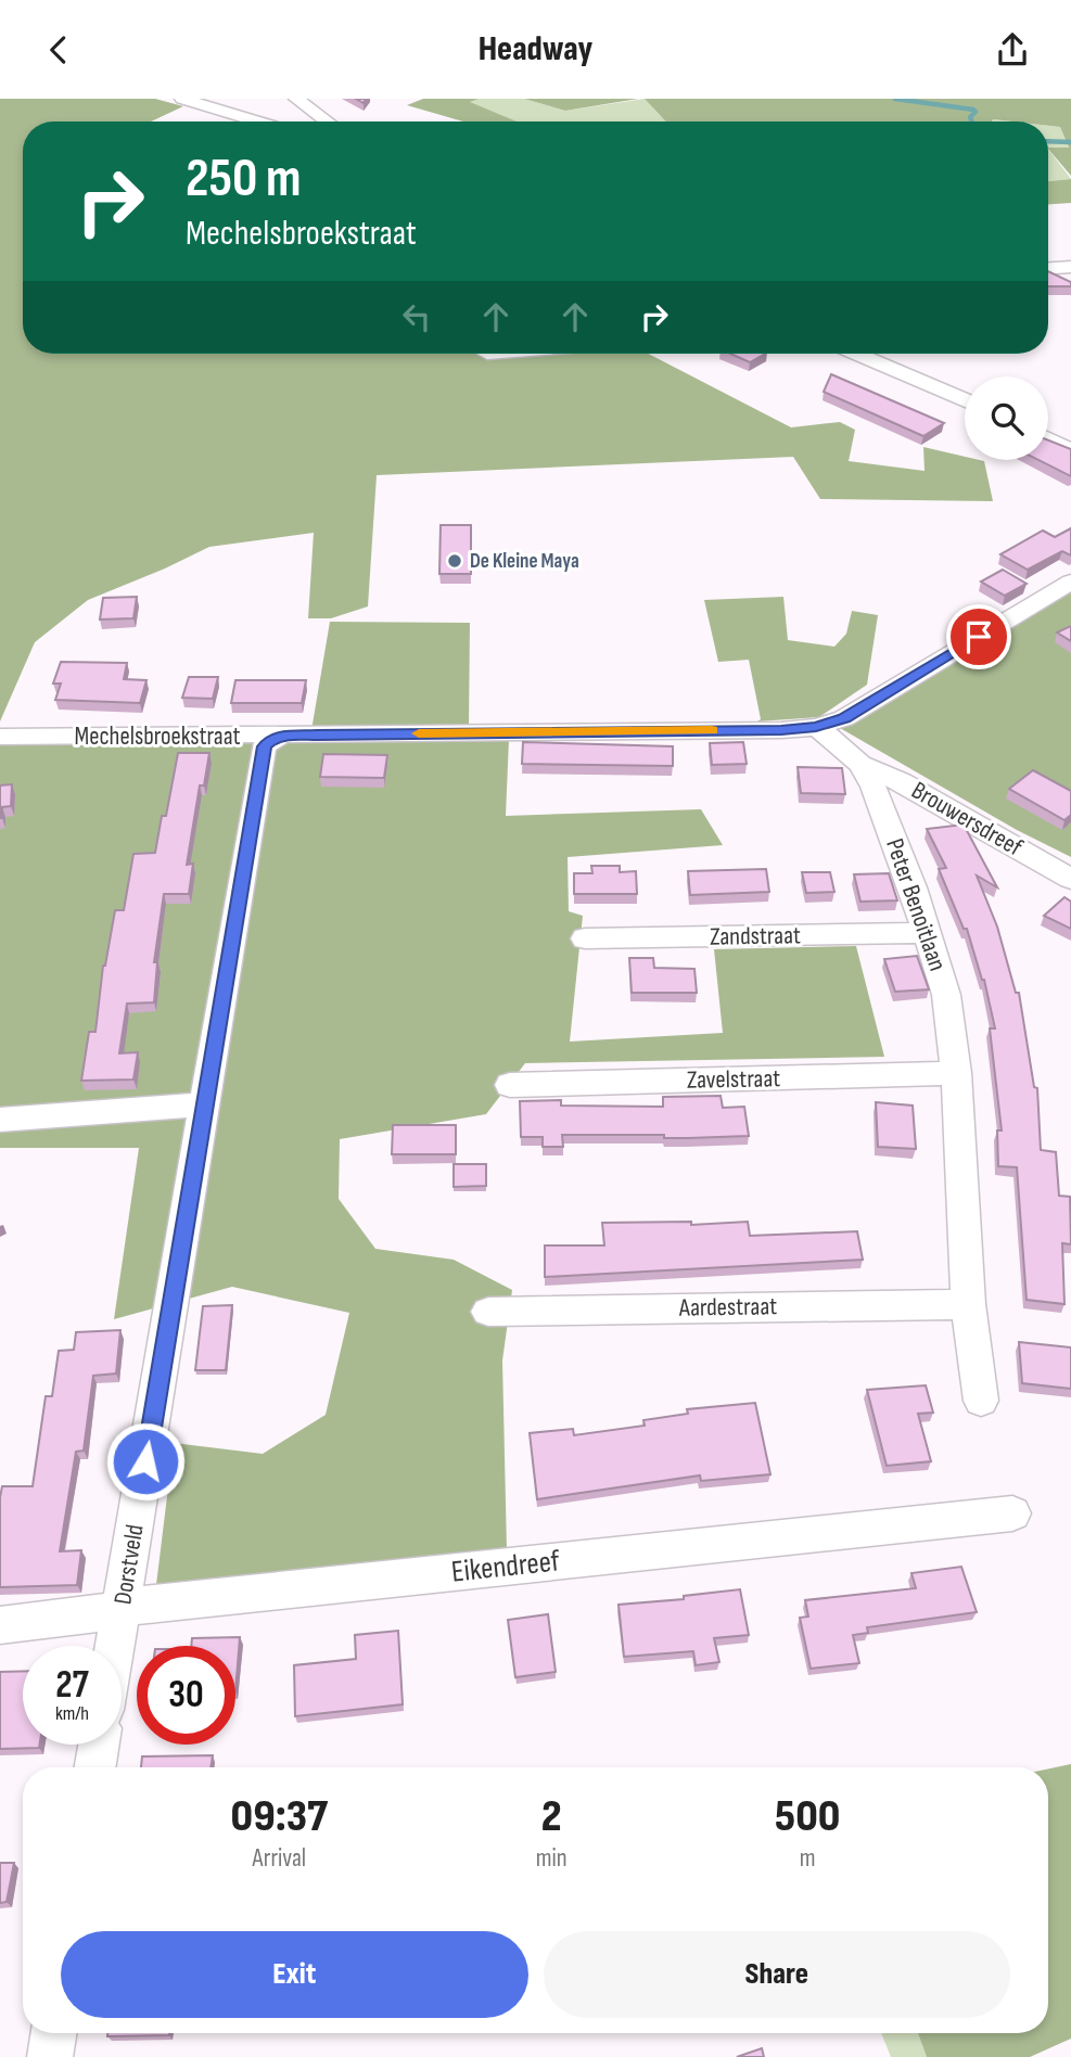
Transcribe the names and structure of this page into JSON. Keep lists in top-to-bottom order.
{
  "streets": {
    "street": [
      "Mechelsbroekstraat",
      "Brouwersdreef",
      "Peter Benoitlaan",
      "Zandstraat",
      "Zavelstraat",
      "Aardestraat",
      "Dorstveld",
      "Eikendreef"
    ]
  },
  "crossings": [
    ["Mechelsbroekstraat", "Peter Benoitlaan"],
    ["Mechelsbroekstraat", "Dorstveld"],
    ["Brouwersdreef", "Peter Benoitlaan"],
    ["Peter Benoitlaan", "Zandstraat"],
    ["Peter Benoitlaan", "Zavelstraat"],
    ["Peter Benoitlaan", "Aardestraat"],
    ["Dorstveld", "Eikendreef"]
  ],
  "places": ["De Kleine Maya"],
  "page": {
    "header": "Headway",
    "turn": ["250 m", "Mechelsbroekstraat"],
    "speed": "27 km/h",
    "limit": "30",
    "eta": [
      "09:37",
      "Arrival",
      "2",
      "min",
      "500",
      "m"
    ],
    "buttons": ["Exit", "Share"]
  }
}
